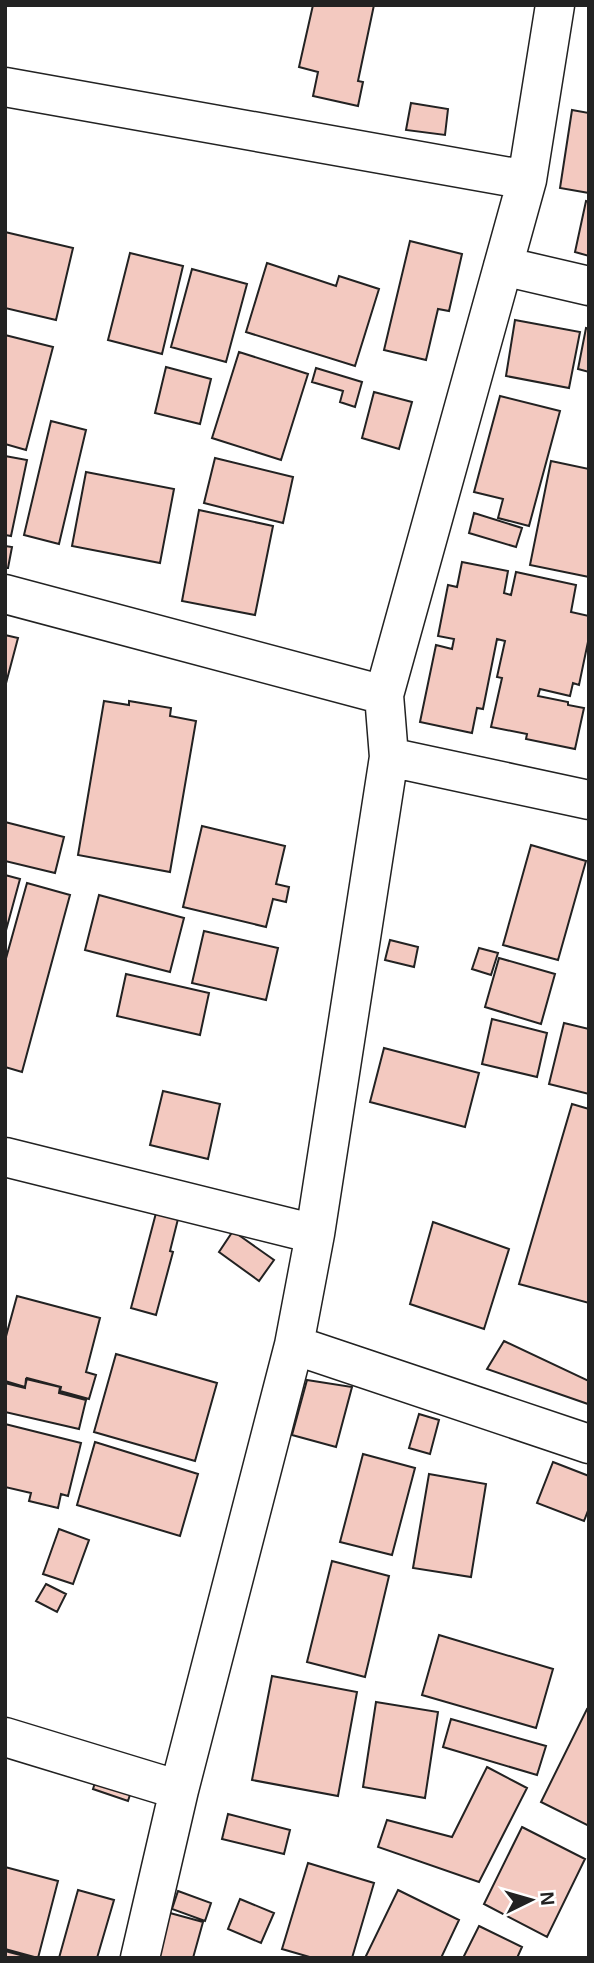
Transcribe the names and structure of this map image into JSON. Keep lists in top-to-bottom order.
{
  "north": "right"
}
